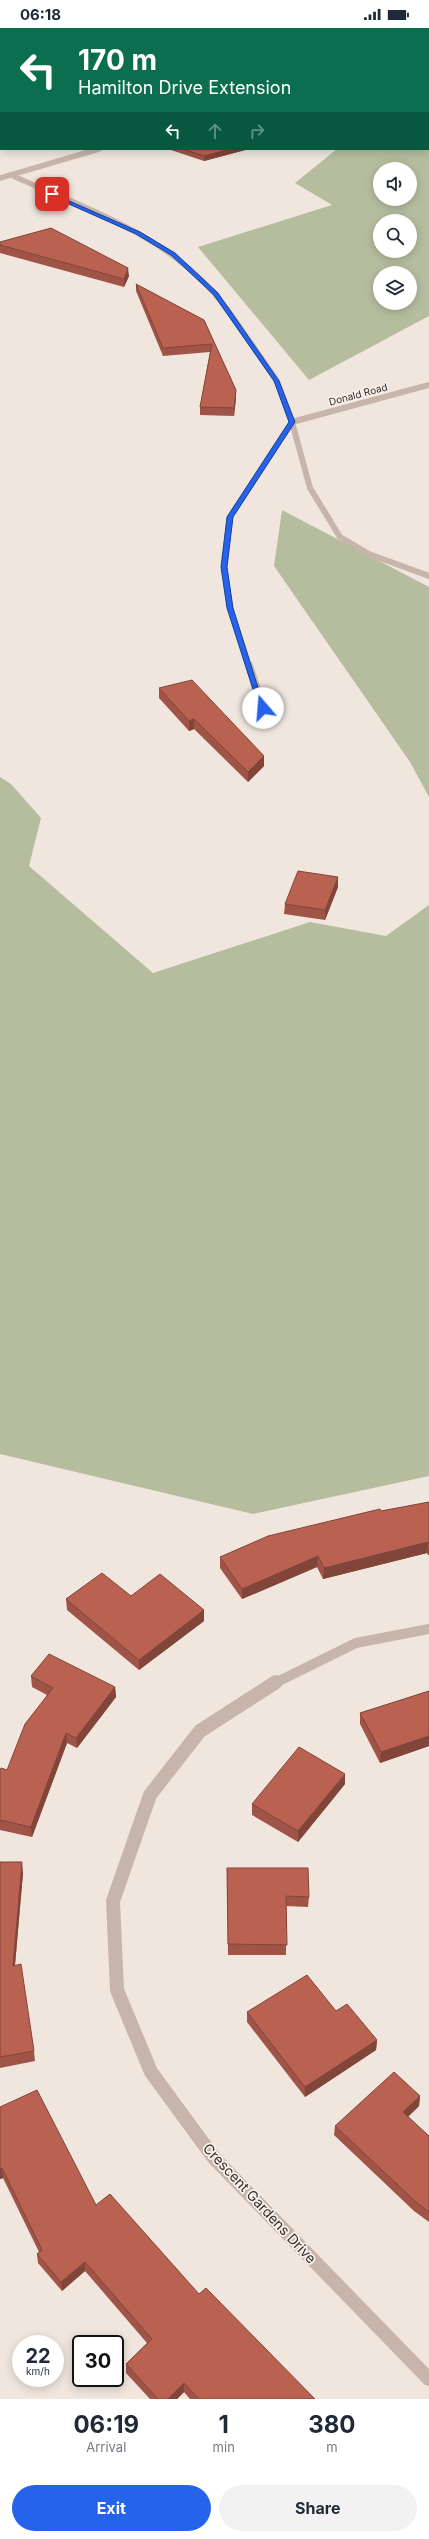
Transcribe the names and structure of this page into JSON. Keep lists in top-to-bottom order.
{
  "streets": {
    "street": ["Donald Road", "Crescent Gardens Drive"]
  },
  "page": {
    "status": "06:18",
    "turn": ["170 m", "Hamilton Drive Extension"],
    "speed": "22 km/h",
    "limit": "30",
    "eta": [
      "06:19",
      "Arrival",
      "1",
      "min",
      "380",
      "m"
    ],
    "buttons": ["Exit", "Share"]
  }
}
